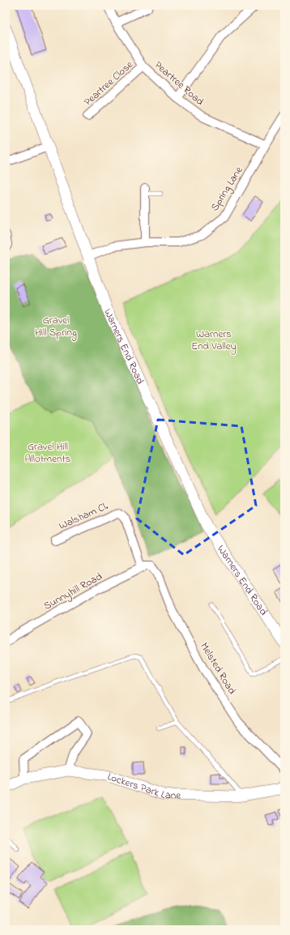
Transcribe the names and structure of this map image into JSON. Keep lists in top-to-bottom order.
{
  "streets": {
    "street": [
      "Peartree Close",
      "Peartree Road",
      "Spring Lane",
      "Warners End Road",
      "Walsham Cl.",
      "Sunnyhill Road",
      "Melsted Road",
      "Lockers Park Lane"
    ]
  },
  "crossings": [
    ["Peartree Close", "Peartree Road"],
    ["Peartree Road", "Spring Lane"],
    ["Spring Lane", "Warners End Road"],
    ["Walsham Cl.", "Sunnyhill Road"],
    ["Sunnyhill Road", "Melsted Road"]
  ],
  "parks": ["Gravel Hill Spring", "Warners End Valley", "Gravel Hill Allotments"]
}
